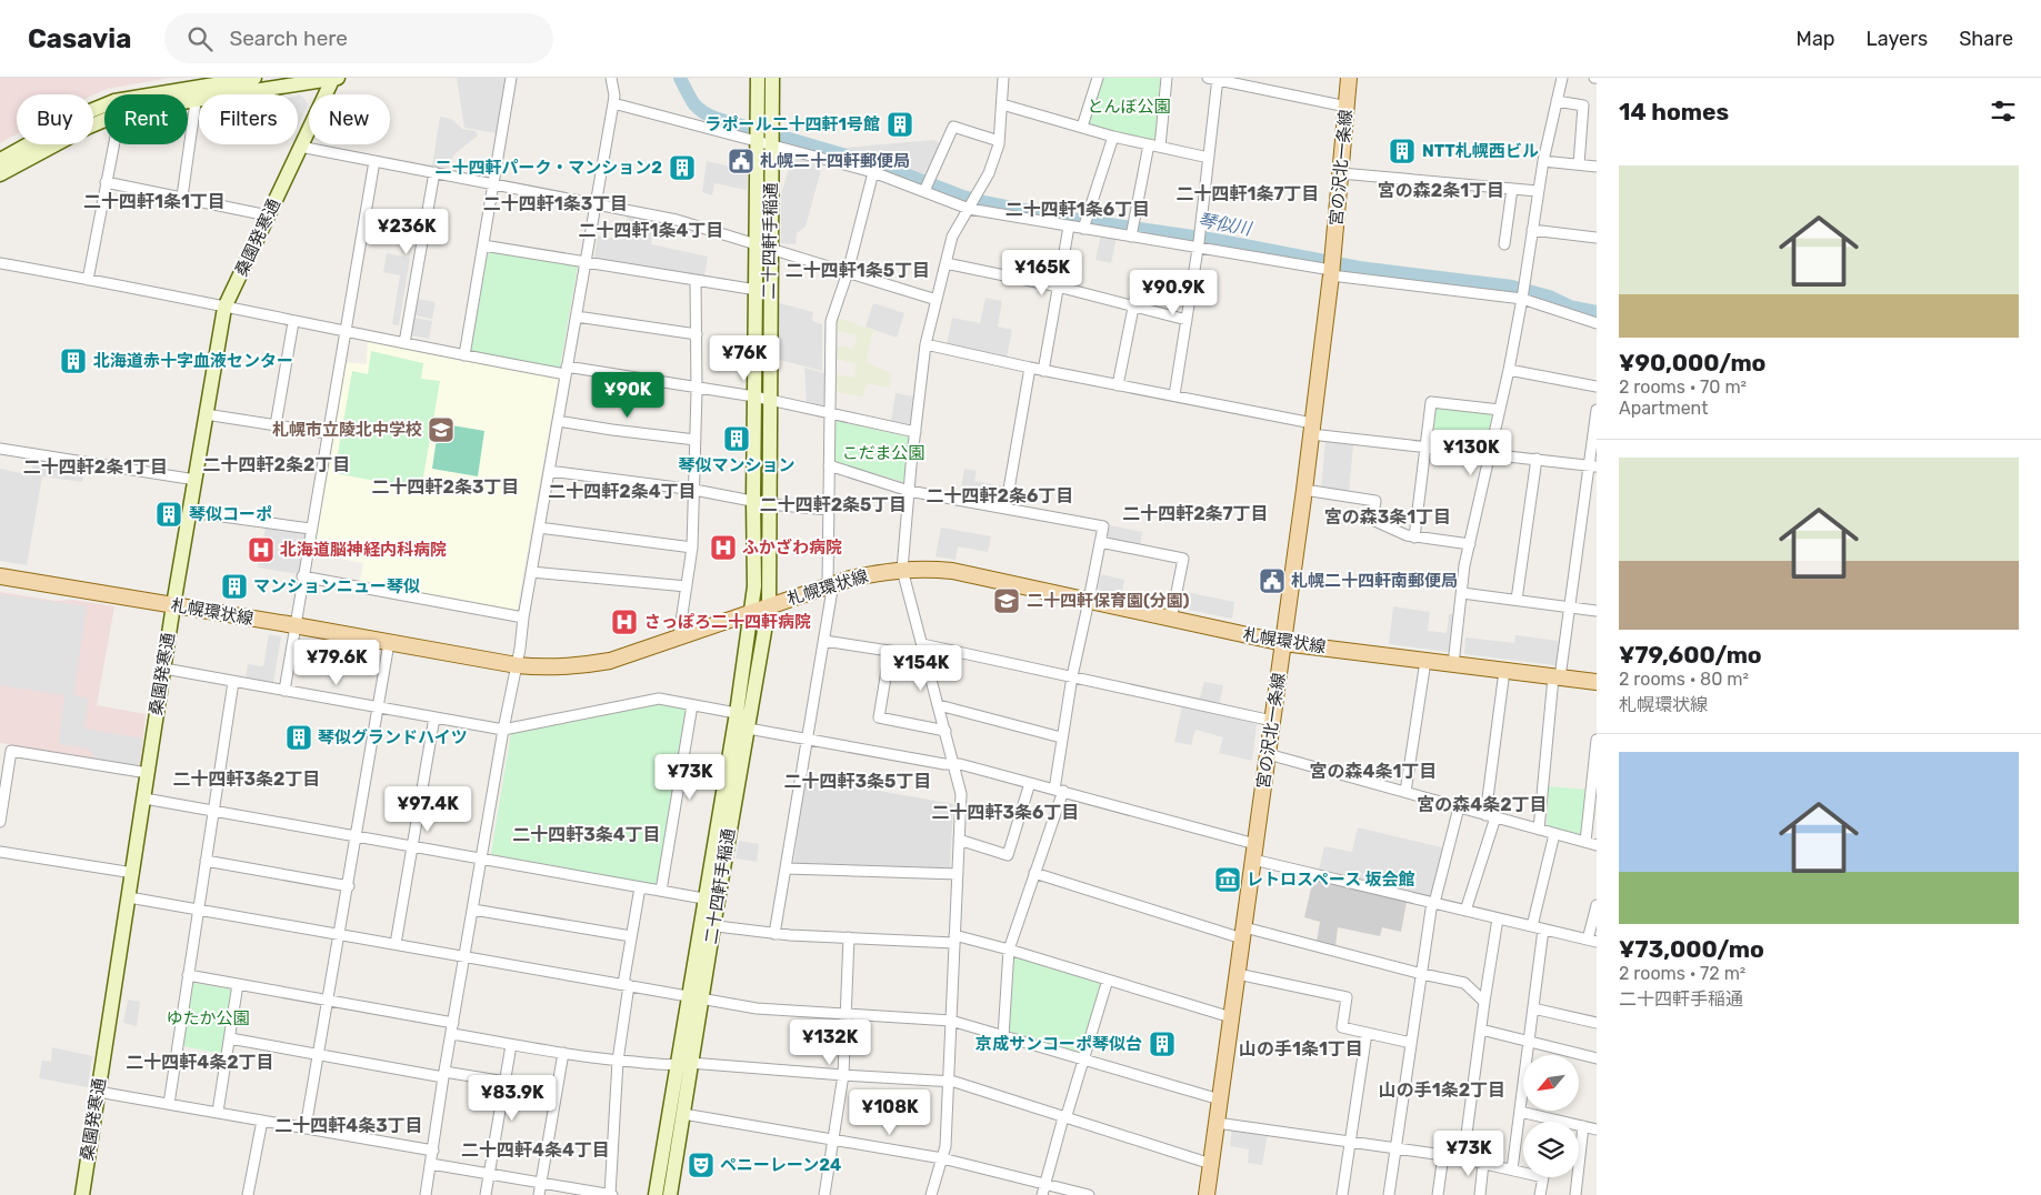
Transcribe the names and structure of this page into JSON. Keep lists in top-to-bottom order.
{
  "streets": {
    "main road": ["宮の沢北一条線", "札幌環状線"],
    "street": ["桑園発寒通", "二十四軒手稲通"]
  },
  "crossings": [
    ["宮の沢北一条線", "札幌環状線"],
    ["桑園発寒通", "札幌環状線"],
    ["二十四軒手稲通", "札幌環状線"]
  ],
  "districts": [
    "宮の森2条1丁目",
    "二十四軒1条7丁目",
    "二十四軒1条1丁目",
    "二十四軒1条3丁目",
    "二十四軒1条6丁目",
    "二十四軒1条4丁目",
    "二十四軒1条5丁目",
    "二十四軒2条2丁目",
    "二十四軒2条1丁目",
    "二十四軒2条3丁目",
    "二十四軒2条4丁目",
    "二十四軒2条6丁目",
    "二十四軒2条5丁目",
    "二十四軒2条7丁目",
    "宮の森3条1丁目",
    "宮の森4条1丁目",
    "二十四軒3条2丁目",
    "二十四軒3条5丁目",
    "宮の森4条2丁目",
    "二十四軒3条6丁目",
    "二十四軒3条4丁目",
    "山の手1条1丁目",
    "二十四軒4条2丁目",
    "山の手1条2丁目",
    "二十四軒4条3丁目",
    "二十四軒4条4丁目"
  ],
  "water": ["琴似川"],
  "parks": ["とんぼ公園", "こだま公園", "ゆたか公園"],
  "places": {
    "building": [
      "ラポール二十四軒1号館",
      "NTT札幌西ビル",
      "二十四軒パーク・マンション2",
      "北海道赤十字血液センター",
      "琴似マンション",
      "琴似コーポ",
      "マンションニュー琴似",
      "琴似グランドハイツ",
      "京成サンコーポ琴似台"
    ],
    "public building": ["札幌二十四軒郵便局", "札幌二十四軒南郵便局"],
    "school or university": ["札幌市立陵北中学校", "二十四軒保育園(分園)"],
    "hospital": ["ふかざわ病院", "北海道脳神経内科病院", "さっぽろ二十四軒病院"],
    "museum": ["レトロスペース 坂会館"],
    "theatre": ["ペニーレーン24"]
  },
  "north": "bottom left",
  "page": {
    "header": "Casavia",
    "search": "Search here",
    "nav": ["Map", "Layers", "Share"],
    "heading": "14 homes",
    "chip": [
      "Buy",
      "Rent",
      "Filters",
      "New"
    ],
    "list": [
      {
        "name": "¥90,000/mo",
        "note": "2 rooms · 70 m² · Apartment"
      },
      {
        "name": "¥79,600/mo",
        "note": "2 rooms · 80 m² · 札幌環状線"
      },
      {
        "name": "¥73,000/mo",
        "note": "2 rooms · 72 m² · 二十四軒手稲通"
      }
    ],
    "price": [
      "¥236K",
      "¥165K",
      "¥90.9K",
      "¥76K",
      "¥90K",
      "¥130K",
      "¥79.6K",
      "¥154K",
      "¥73K",
      "¥97.4K",
      "¥132K",
      "¥83.9K",
      "¥108K",
      "¥73K"
    ]
  }
}
